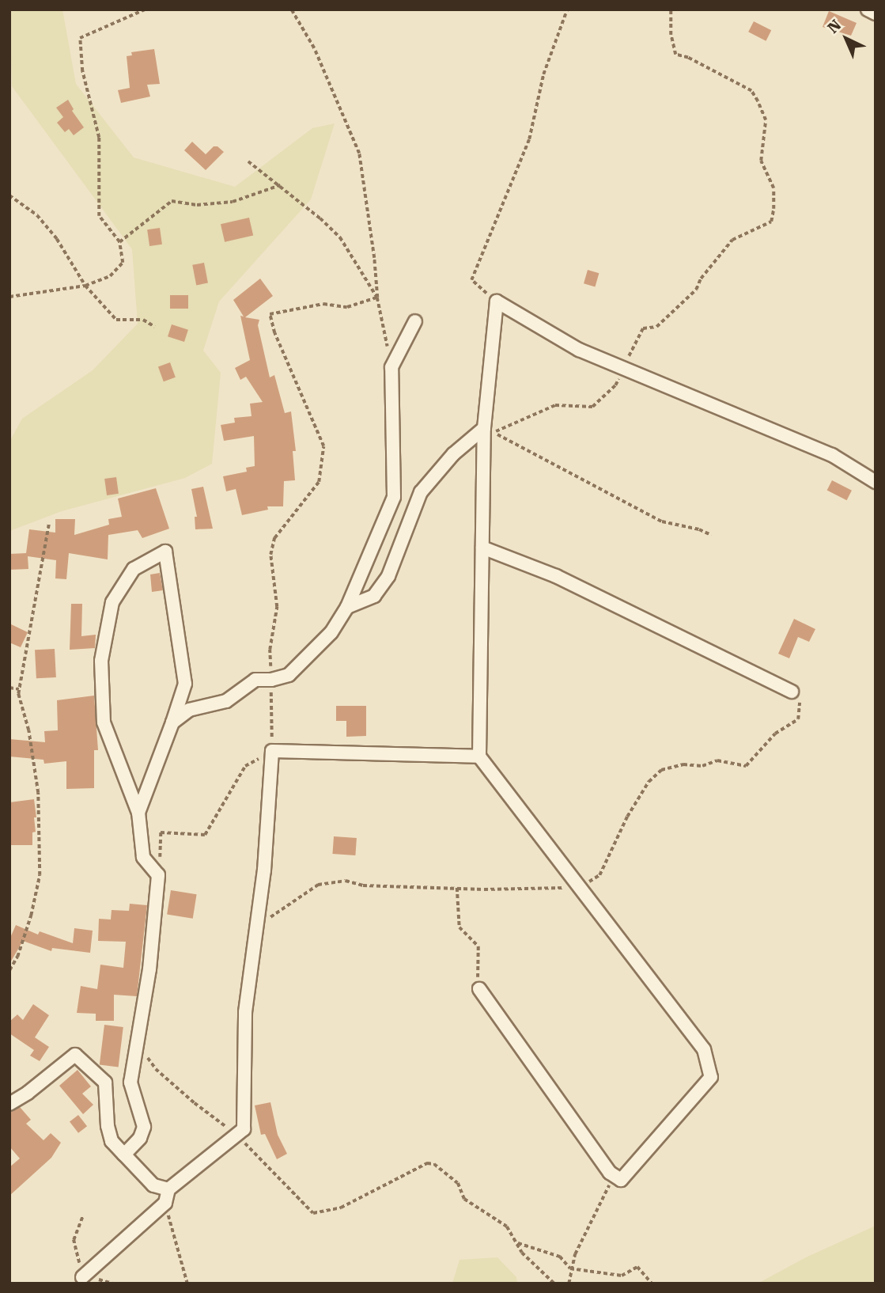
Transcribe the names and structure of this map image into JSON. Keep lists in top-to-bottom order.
{
  "north": "top left"
}
